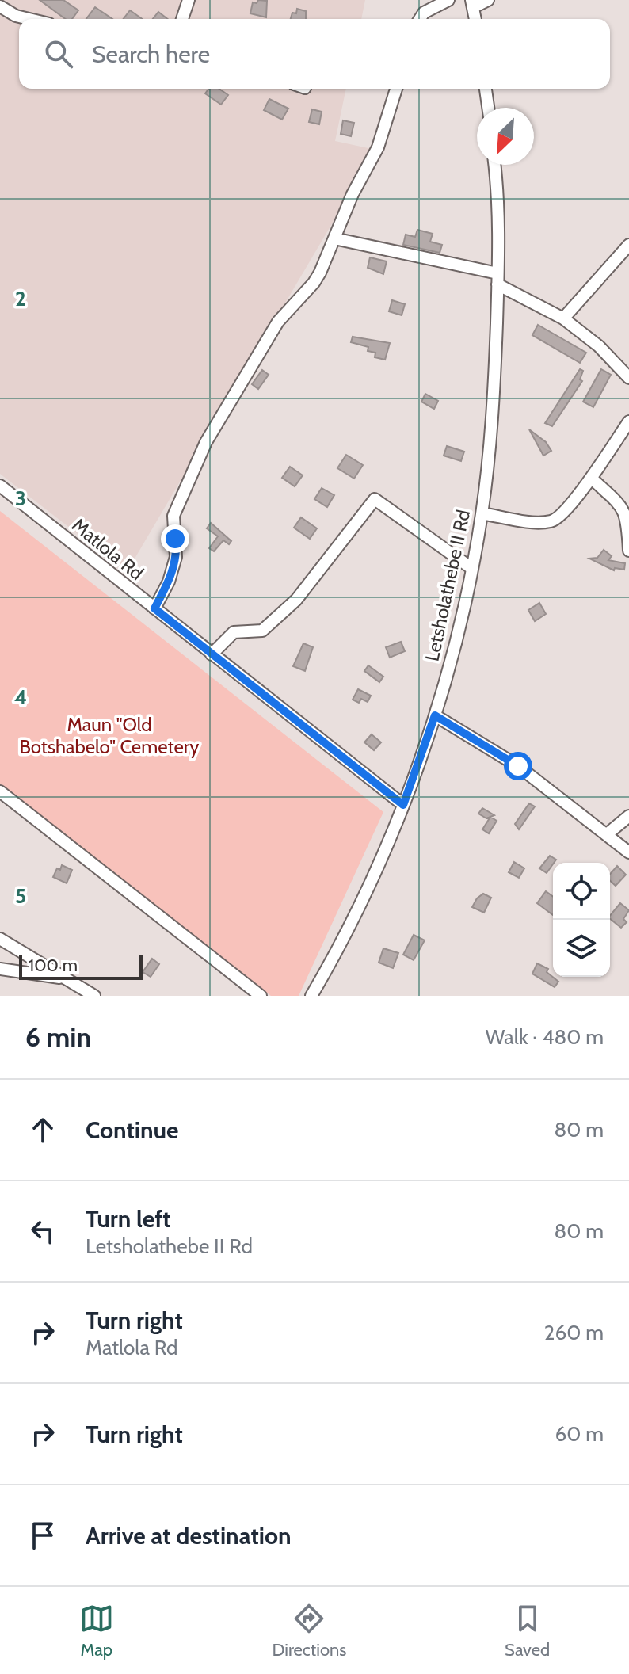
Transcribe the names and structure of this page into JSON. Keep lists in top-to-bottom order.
{
  "streets": {
    "street": ["Matlola Rd", "Letsholathebe II Rd"]
  },
  "crossings": [
    ["Matlola Rd", "Letsholathebe II Rd"]
  ],
  "parks": ["Maun \"Old Botshabelo\" Cemetery"],
  "scale_bar": "100 m",
  "north": "bottom left",
  "page": {
    "search": "Search here",
    "scale": "100 m",
    "heading": ["6 min", "Walk · 480 m"],
    "list": [
      ["Continue", "80 m"],
      ["Turn left", "Letsholathebe II Rd", "80 m"],
      ["Turn right", "Matlola Rd", "260 m"],
      ["Turn right", "60 m"],
      "Arrive at destination"
    ],
    "nav": ["Map", "Directions", "Saved"]
  },
  "grid": {
    "rows": [
      "2",
      "3",
      "4",
      "5"
    ]
  }
}
